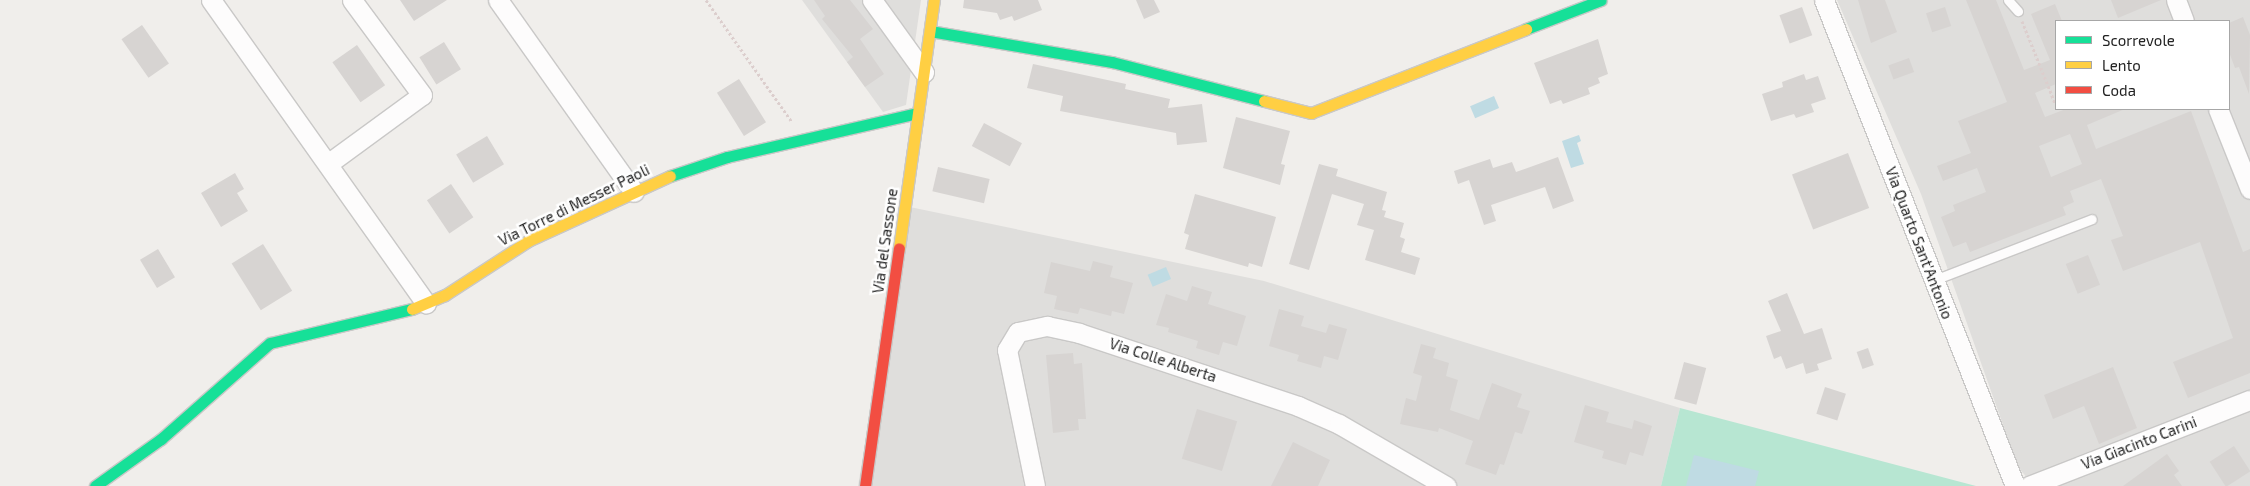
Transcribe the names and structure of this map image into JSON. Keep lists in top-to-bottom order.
{
  "streets": {
    "street": [
      "Via Torre di Messer Paoli",
      "Via del Sassone",
      "Via Quarto Sant'Antonio",
      "Via Colle Alberta",
      "Via Giacinto Carini"
    ]
  },
  "crossings": [
    ["Via Torre di Messer Paoli", "Via del Sassone"]
  ],
  "legend": ["Scorrevole", "Lento", "Coda"]
}
